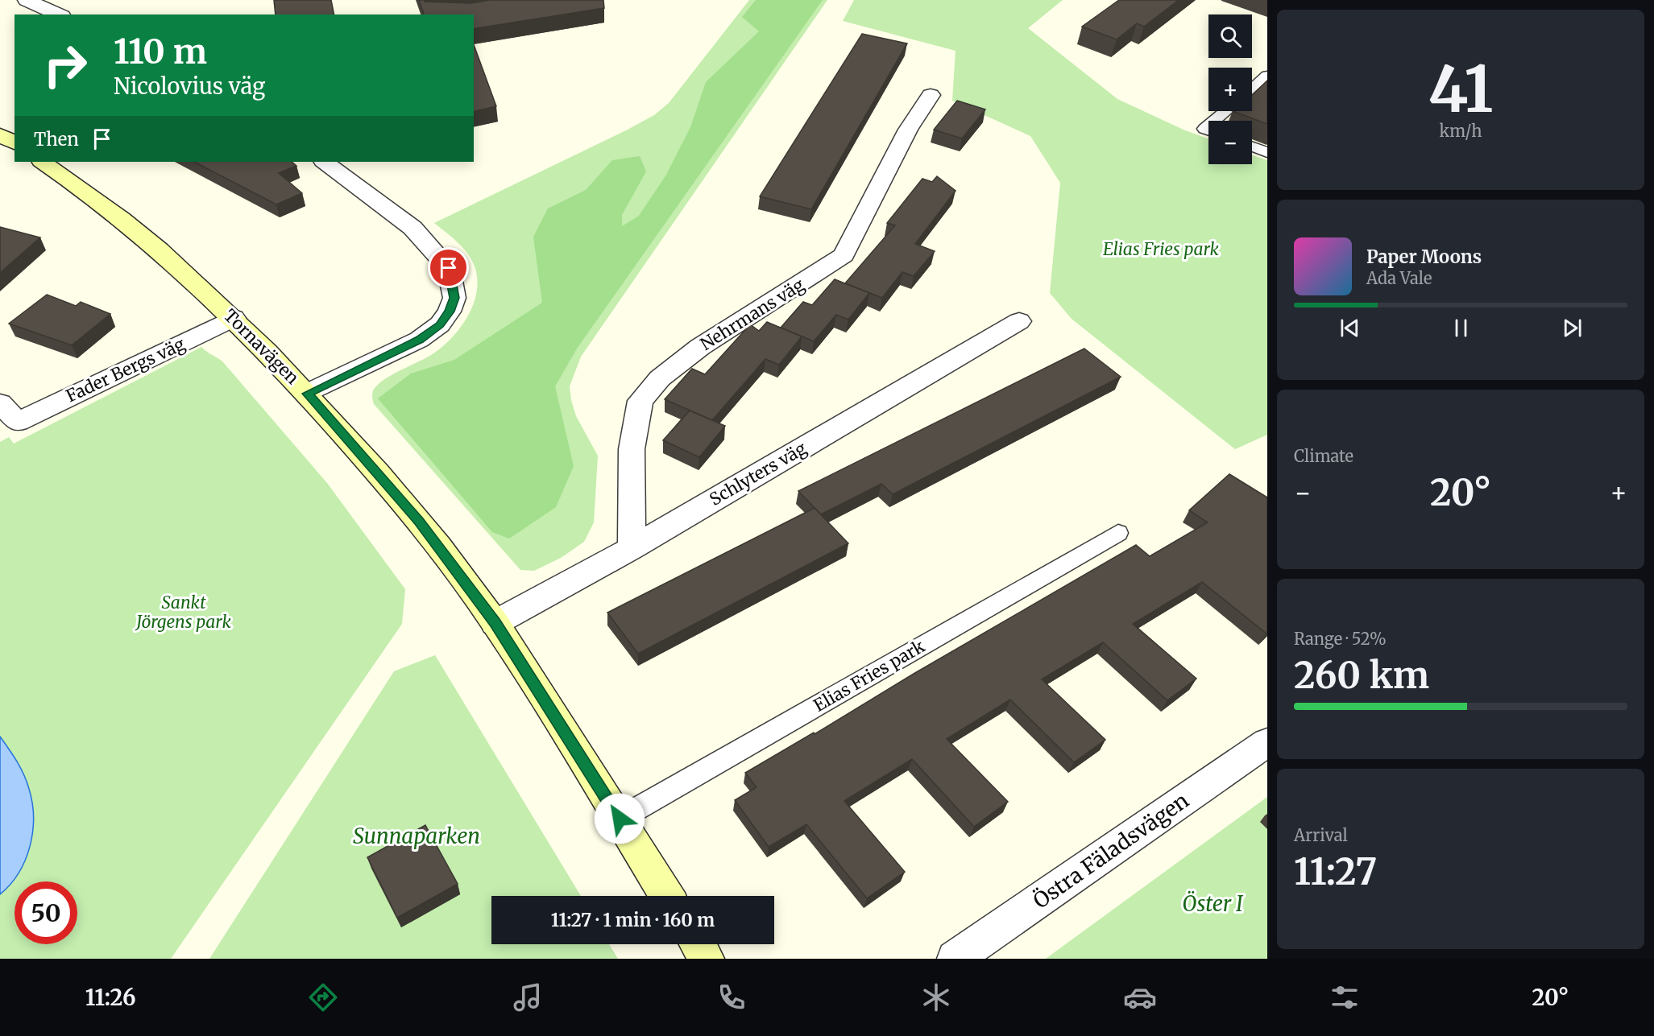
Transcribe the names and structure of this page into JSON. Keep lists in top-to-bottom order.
{
  "streets": {
    "main road": ["Tornavägen"],
    "street": [
      "Nehrmans väg",
      "Fader Bergs väg",
      "Schlyters väg",
      "Östra Fäladsvägen"
    ],
    "lane": ["Elias Fries park"]
  },
  "crossings": [
    ["Nehrmans väg", "Schlyters väg"],
    ["Tornavägen", "Fader Bergs väg"],
    ["Tornavägen", "Schlyters väg"],
    ["Tornavägen", "Elias Fries park"]
  ],
  "parks": [
    "Elias Fries park",
    "Sankt Jörgens park",
    "Sunnaparken",
    "Öster I"
  ],
  "page": {
    "tile": [
      ["41", "km/h"],
      "Climate",
      ["Range · 52%", "260 km"],
      ["Arrival", "11:27"]
    ],
    "map_buttons": ["+", "−"],
    "turn": ["110 m", "Nicolovius väg"],
    "then": "Then",
    "song": ["Paper Moons", "Ada Vale"],
    "heat": ["−", "20°", "+"],
    "limit": "50",
    "trip": "11:27 · 1 min · 160 m",
    "tabs": ["11:26", "20°"]
  }
}
